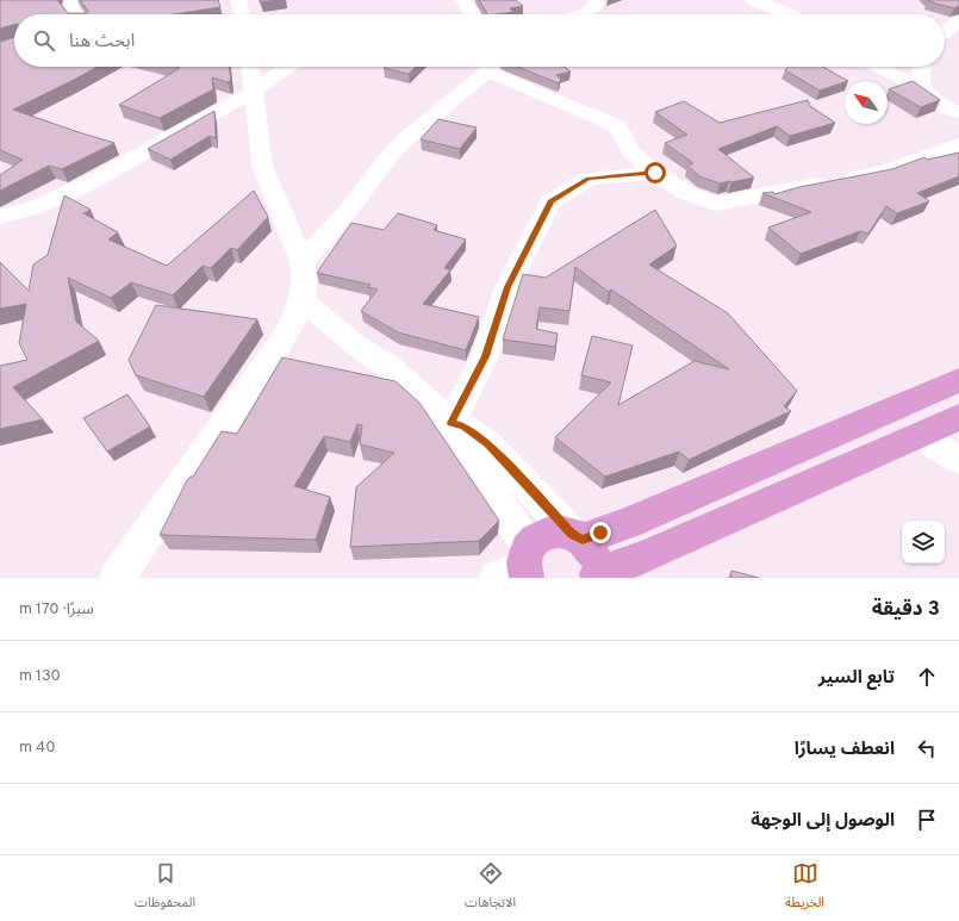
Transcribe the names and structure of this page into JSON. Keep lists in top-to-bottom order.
{
  "north": "top left",
  "page": {
    "search": "ابحث هنا",
    "heading": ["3 دقيقة", "سيرًا · 170 m"],
    "list": [
      ["تابع السير", "130 m"],
      ["انعطف يسارًا", "40 m"],
      "الوصول إلى الوجهة"
    ],
    "nav": ["الخريطة", "الاتجاهات", "المحفوظات"]
  }
}
